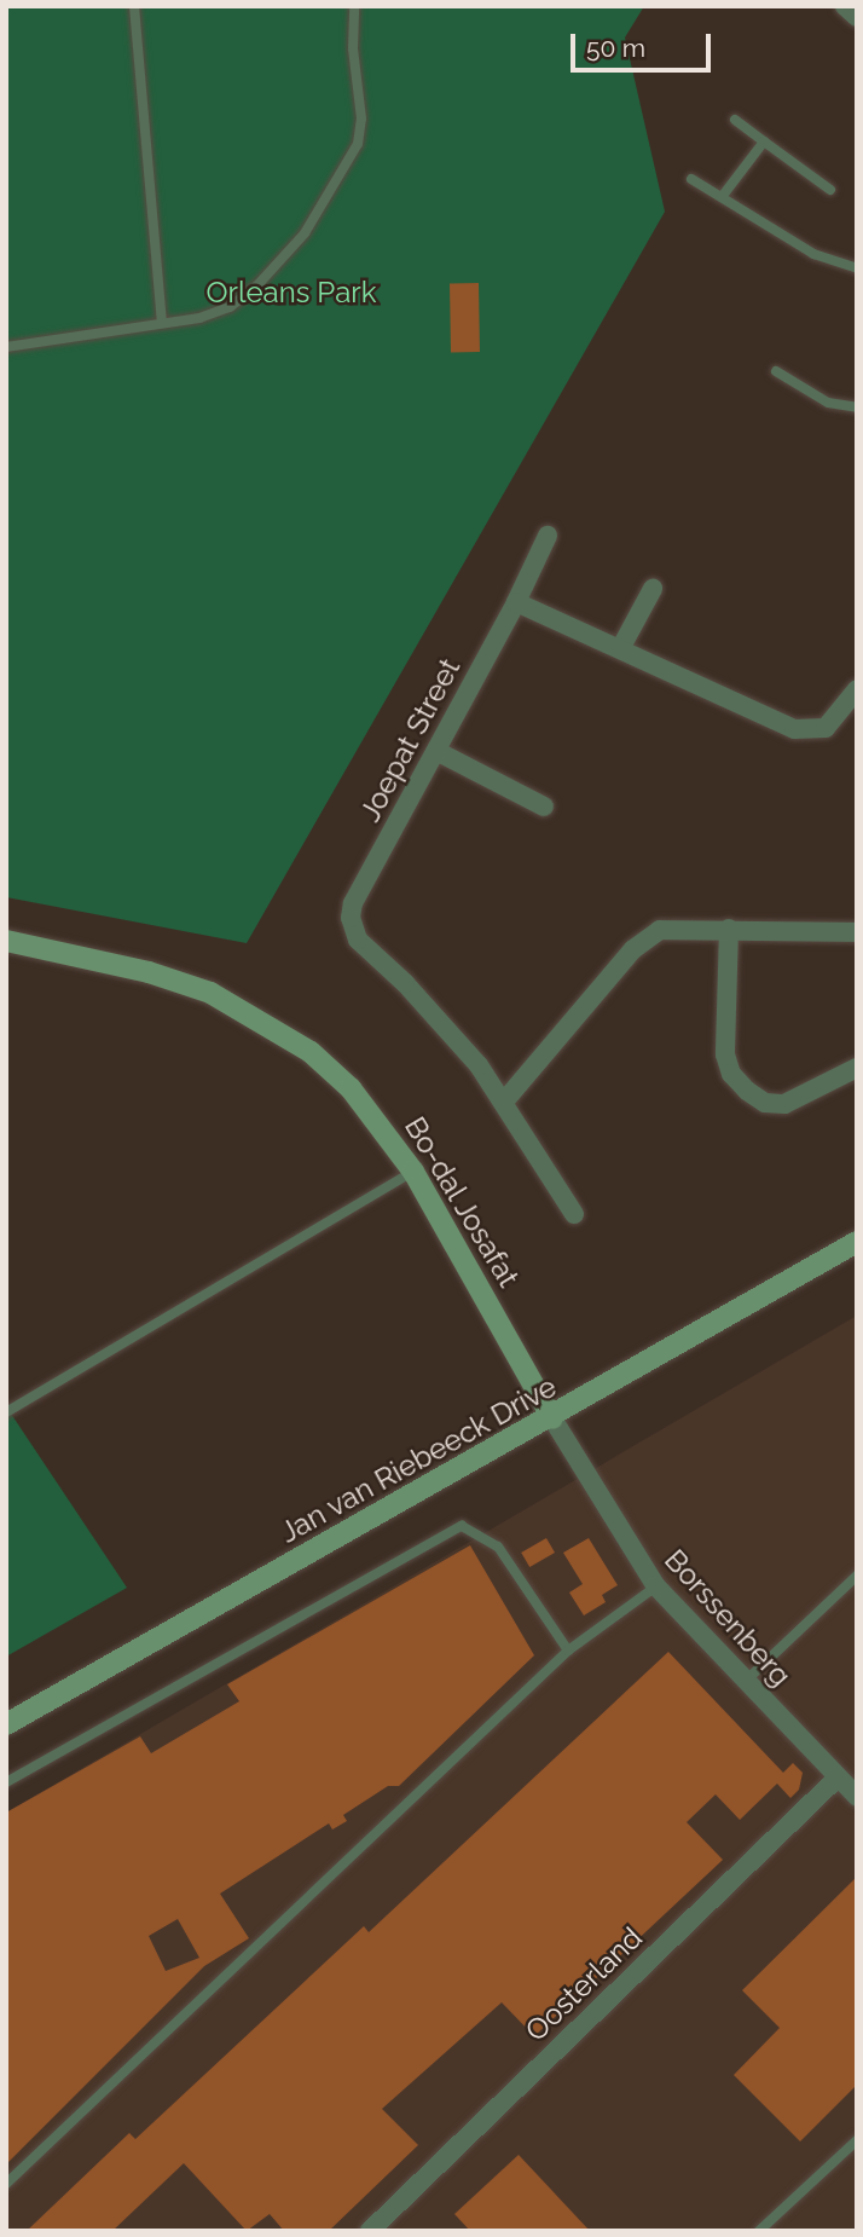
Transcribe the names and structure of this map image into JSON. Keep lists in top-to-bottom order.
{
  "streets": {
    "main road": ["Bo-dal Josafat", "Jan van Riebeeck Drive"],
    "street": ["Joepat Street", "Borssenberg", "Oosterland"]
  },
  "crossings": [
    ["Bo-dal Josafat", "Jan van Riebeeck Drive"],
    ["Bo-dal Josafat", "Borssenberg"],
    ["Jan van Riebeeck Drive", "Borssenberg"],
    ["Borssenberg", "Oosterland"]
  ],
  "parks": ["Orleans Park"],
  "scale_bar": "50 m"
}
